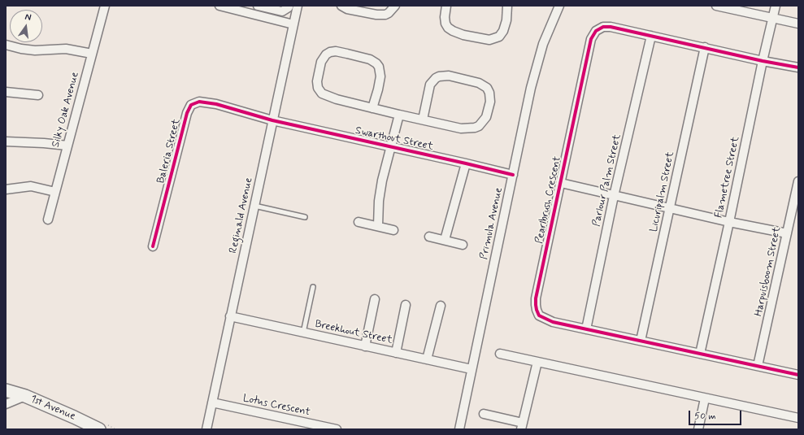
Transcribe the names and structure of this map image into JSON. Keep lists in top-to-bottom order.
{
  "streets": {
    "street": [
      "Silky Oak Avenue",
      "Swarthout Street",
      "Baleria Street",
      "Flametree Street",
      "Parlour Palm Street",
      "Licuripalm Street",
      "Pearlbrush Crescent",
      "Reginald Avenue",
      "Primula Avenue",
      "Harpuisboom Street",
      "Breekhout Street",
      "Lotus Crescent",
      "1st Avenue"
    ]
  },
  "crossings": [
    ["Swarthout Street", "Baleria Street"],
    ["Swarthout Street", "Reginald Avenue"],
    ["Swarthout Street", "Primula Avenue"],
    ["Baleria Street", "Reginald Avenue"],
    ["Flametree Street", "Pearlbrush Crescent"],
    ["Parlour Palm Street", "Pearlbrush Crescent"],
    ["Licuripalm Street", "Pearlbrush Crescent"],
    ["Pearlbrush Crescent", "Harpuisboom Street"],
    ["Reginald Avenue", "Breekhout Street"],
    ["Reginald Avenue", "Lotus Crescent"],
    ["Primula Avenue", "Breekhout Street"]
  ],
  "scale_bar": "50 m",
  "north": "top"
}
